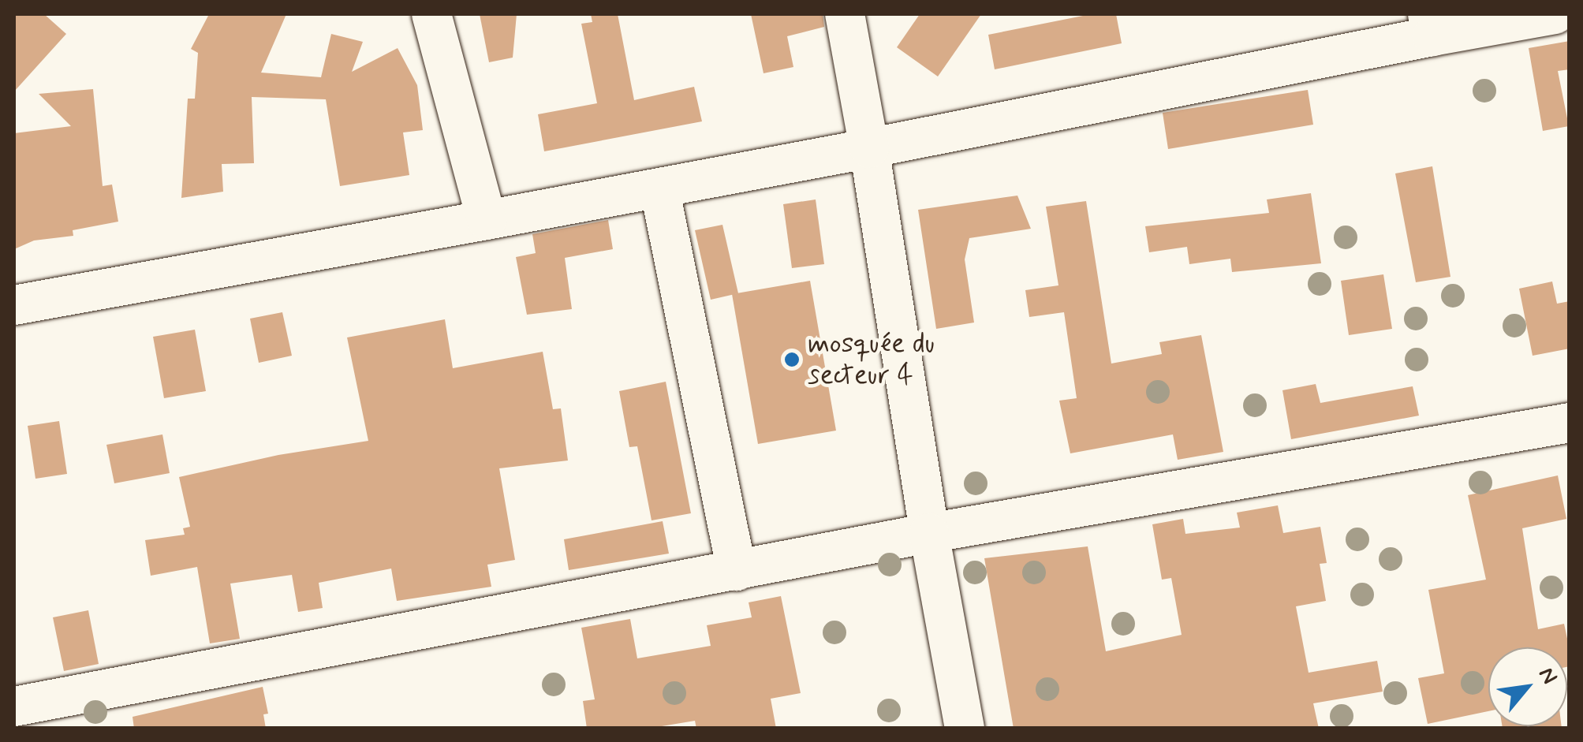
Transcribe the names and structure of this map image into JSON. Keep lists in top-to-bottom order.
{
  "places": ["mosquée du secteur 4"],
  "north": "top right"
}
